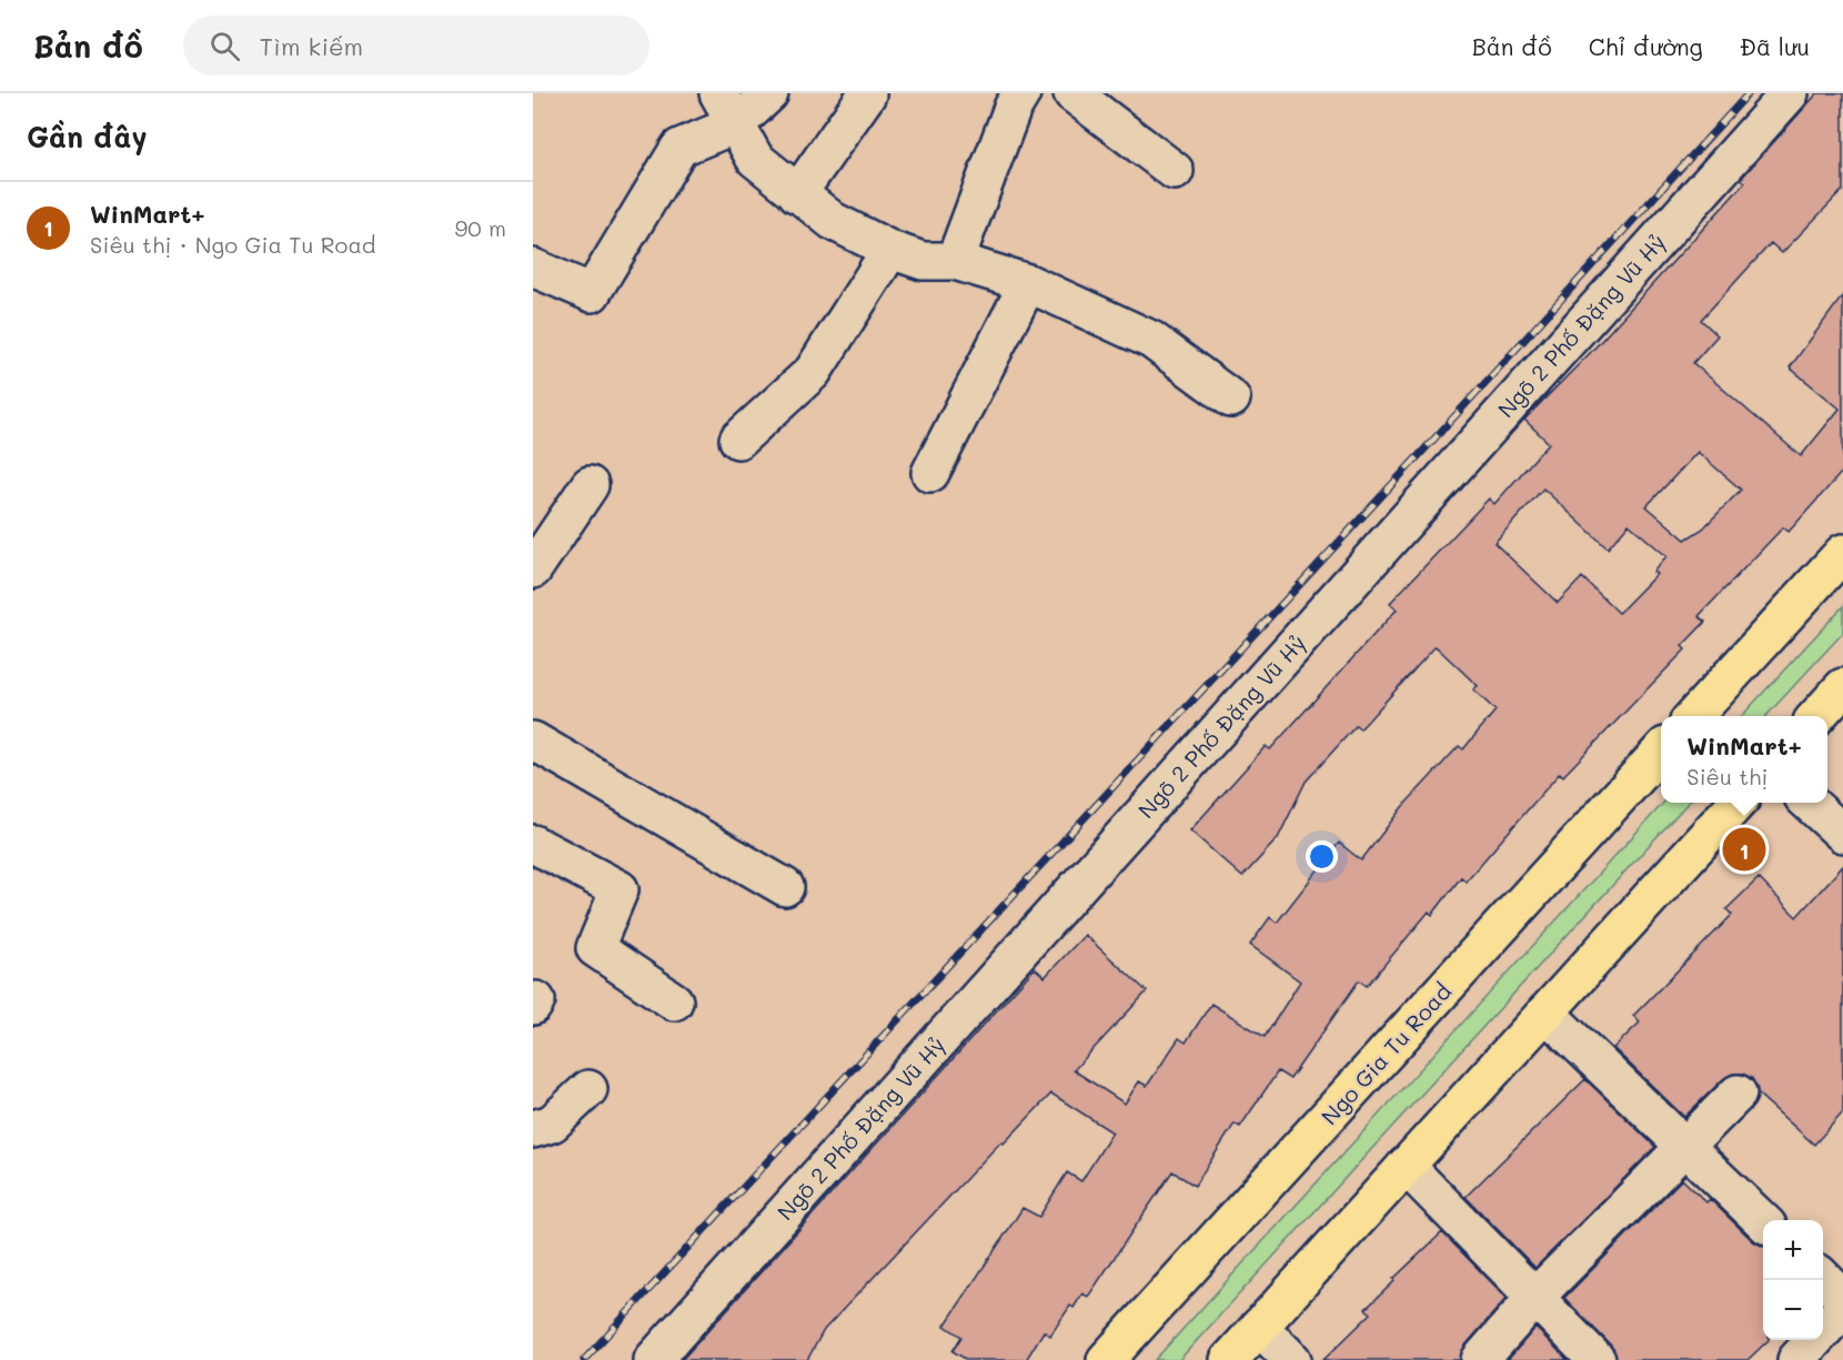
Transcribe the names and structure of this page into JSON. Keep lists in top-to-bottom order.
{
  "streets": {
    "main road": ["Ngo Gia Tu Road"],
    "street": ["Ngõ 2 Phố Đặng Vũ Hỷ"]
  },
  "page": {
    "header": "Bản đồ",
    "search": "Tìm kiếm",
    "nav": ["Bản đồ", "Chỉ đường", "Đã lưu"],
    "heading": "Gần đây",
    "list": [
      {
        "mark": "1",
        "name": "WinMart+",
        "note": "Siêu thị · Ngo Gia Tu Road",
        "value": "90 m"
      }
    ],
    "popup": ["WinMart+", "Siêu thị"],
    "pins": "1",
    "map_buttons": ["+", "−"]
  }
}
